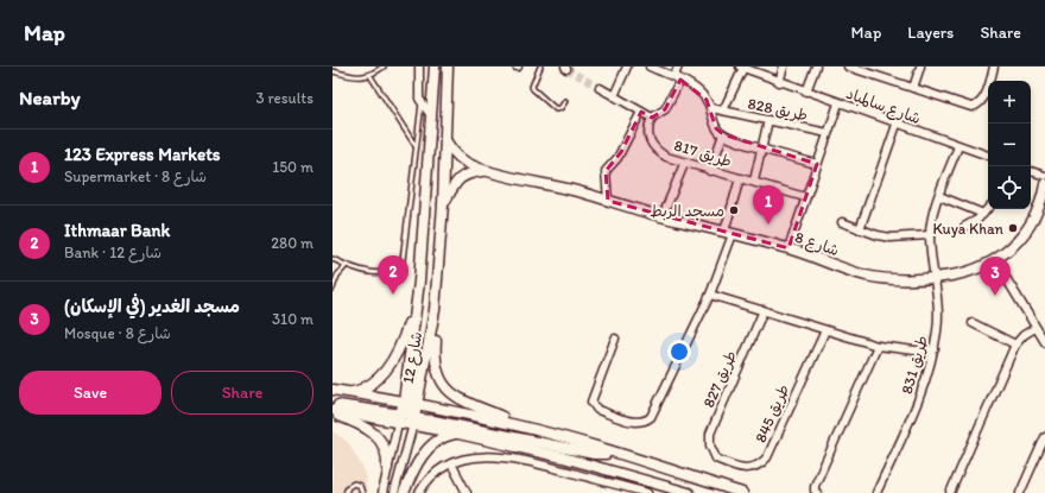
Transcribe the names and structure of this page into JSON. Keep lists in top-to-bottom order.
{
  "streets": {
    "street": [
      "شارع سالمباد",
      "طريق 828",
      "طريق 817",
      "شارع 8",
      "شارع 12",
      "طريق 831",
      "طريق 827",
      "طريق 845"
    ]
  },
  "crossings": [
    ["شارع سالمباد", "طريق 828"],
    ["شارع سالمباد", "طريق 831"],
    ["شارع 8", "شارع 12"],
    ["شارع 8", "طريق 831"],
    ["طريق 827", "طريق 845"]
  ],
  "places": ["مسجد الربط", "Kuya Khan"],
  "page": {
    "header": "Map",
    "nav": ["Map", "Layers", "Share"],
    "heading": ["Nearby", "3 results"],
    "map_buttons": ["+", "−"],
    "list": [
      {
        "mark": "1",
        "name": "123 Express Markets",
        "note": "Supermarket · شارع 8",
        "value": "150 m"
      },
      {
        "mark": "2",
        "name": "Ithmaar Bank",
        "note": "Bank · شارع 12",
        "value": "280 m"
      },
      {
        "mark": "3",
        "name": "مسجد الغدير (في الإسكان)",
        "note": "Mosque · شارع 8",
        "value": "310 m"
      }
    ],
    "pins": ["1", "2", "3"],
    "buttons": ["Save", "Share"]
  }
}
